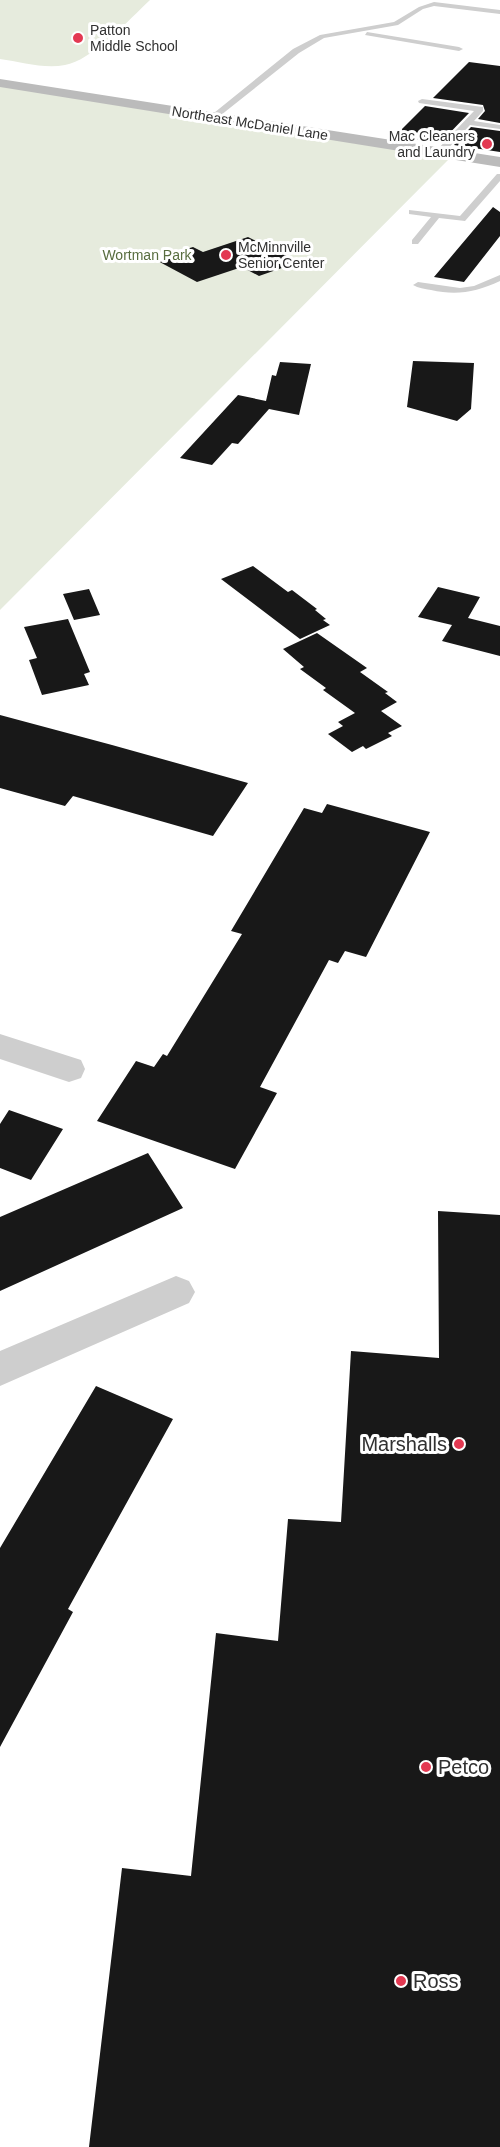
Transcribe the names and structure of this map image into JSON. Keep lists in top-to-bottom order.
{
  "streets": {
    "street": ["Northeast McDaniel Lane"]
  },
  "parks": ["Wortman Park"],
  "places": [
    "Patton Middle School",
    "Mac Cleaners and Laundry",
    "McMinnville Senior Center",
    "Marshalls",
    "Petco",
    "Ross"
  ]
}
